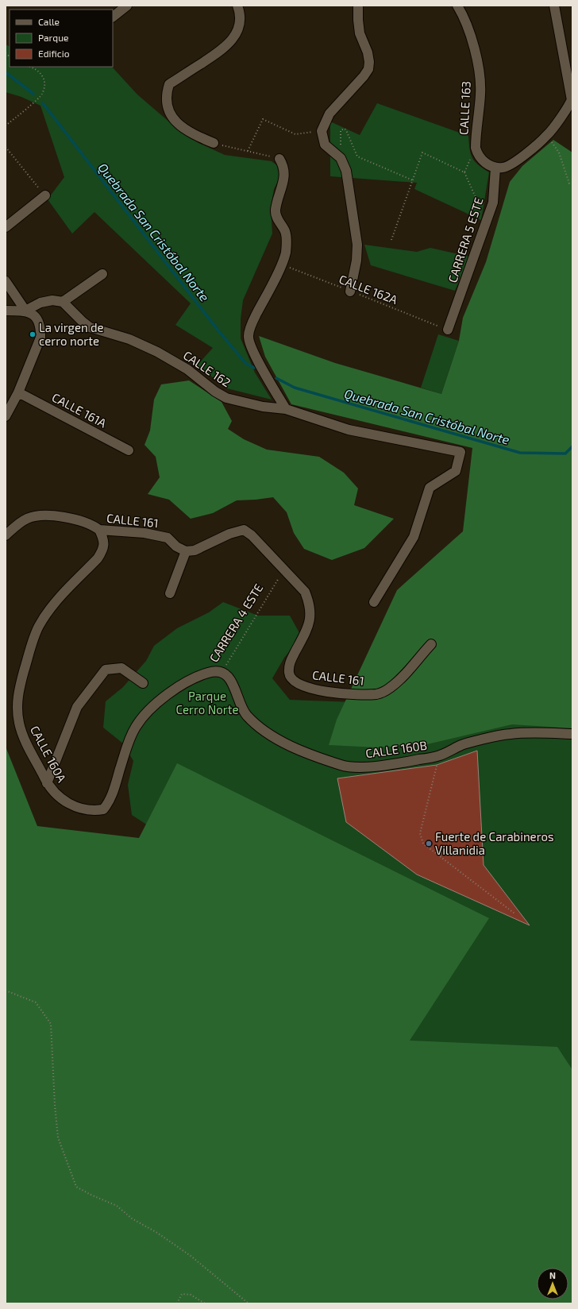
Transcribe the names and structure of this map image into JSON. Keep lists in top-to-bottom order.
{
  "streets": {
    "street": [
      "CALLE 163",
      "CARRERA 5 ESTE",
      "CALLE 162",
      "CALLE 161A",
      "CALLE 161",
      "CARRERA 4 ESTE",
      "CALLE 160B",
      "CALLE 160A"
    ],
    "path": ["CALLE 162A"]
  },
  "crossings": [
    ["CALLE 163", "CARRERA 5 ESTE"],
    ["CARRERA 5 ESTE", "CALLE 162A"],
    ["CALLE 161", "CARRERA 4 ESTE"],
    ["CALLE 161", "CALLE 160A"],
    ["CARRERA 4 ESTE", "CALLE 160B"],
    ["CARRERA 4 ESTE", "CALLE 160A"]
  ],
  "water": ["Quebrada San Cristóbal Norte"],
  "parks": ["Parque Cerro Norte"],
  "places": ["La virgen de cerro norte", "Fuerte de Carabineros Villanidia"],
  "legend": ["Calle", "Parque", "Edificio"],
  "north": "top"
}
